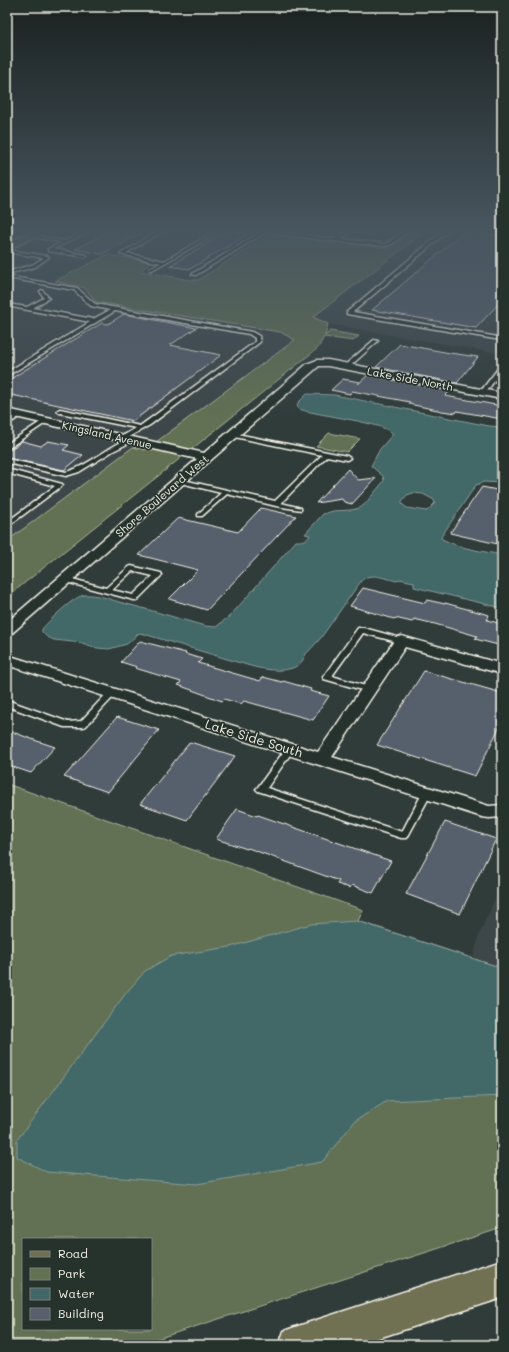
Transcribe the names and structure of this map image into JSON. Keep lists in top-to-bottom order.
{
  "streets": {
    "street": [
      "Lake Side North",
      "Kingsland Avenue",
      "Shore Boulevard West",
      "Lake Side South"
    ]
  },
  "crossings": [
    ["Lake Side North", "Shore Boulevard West"],
    ["Kingsland Avenue", "Shore Boulevard West"]
  ],
  "legend": [
    "Road",
    "Park",
    "Water",
    "Building"
  ]
}
